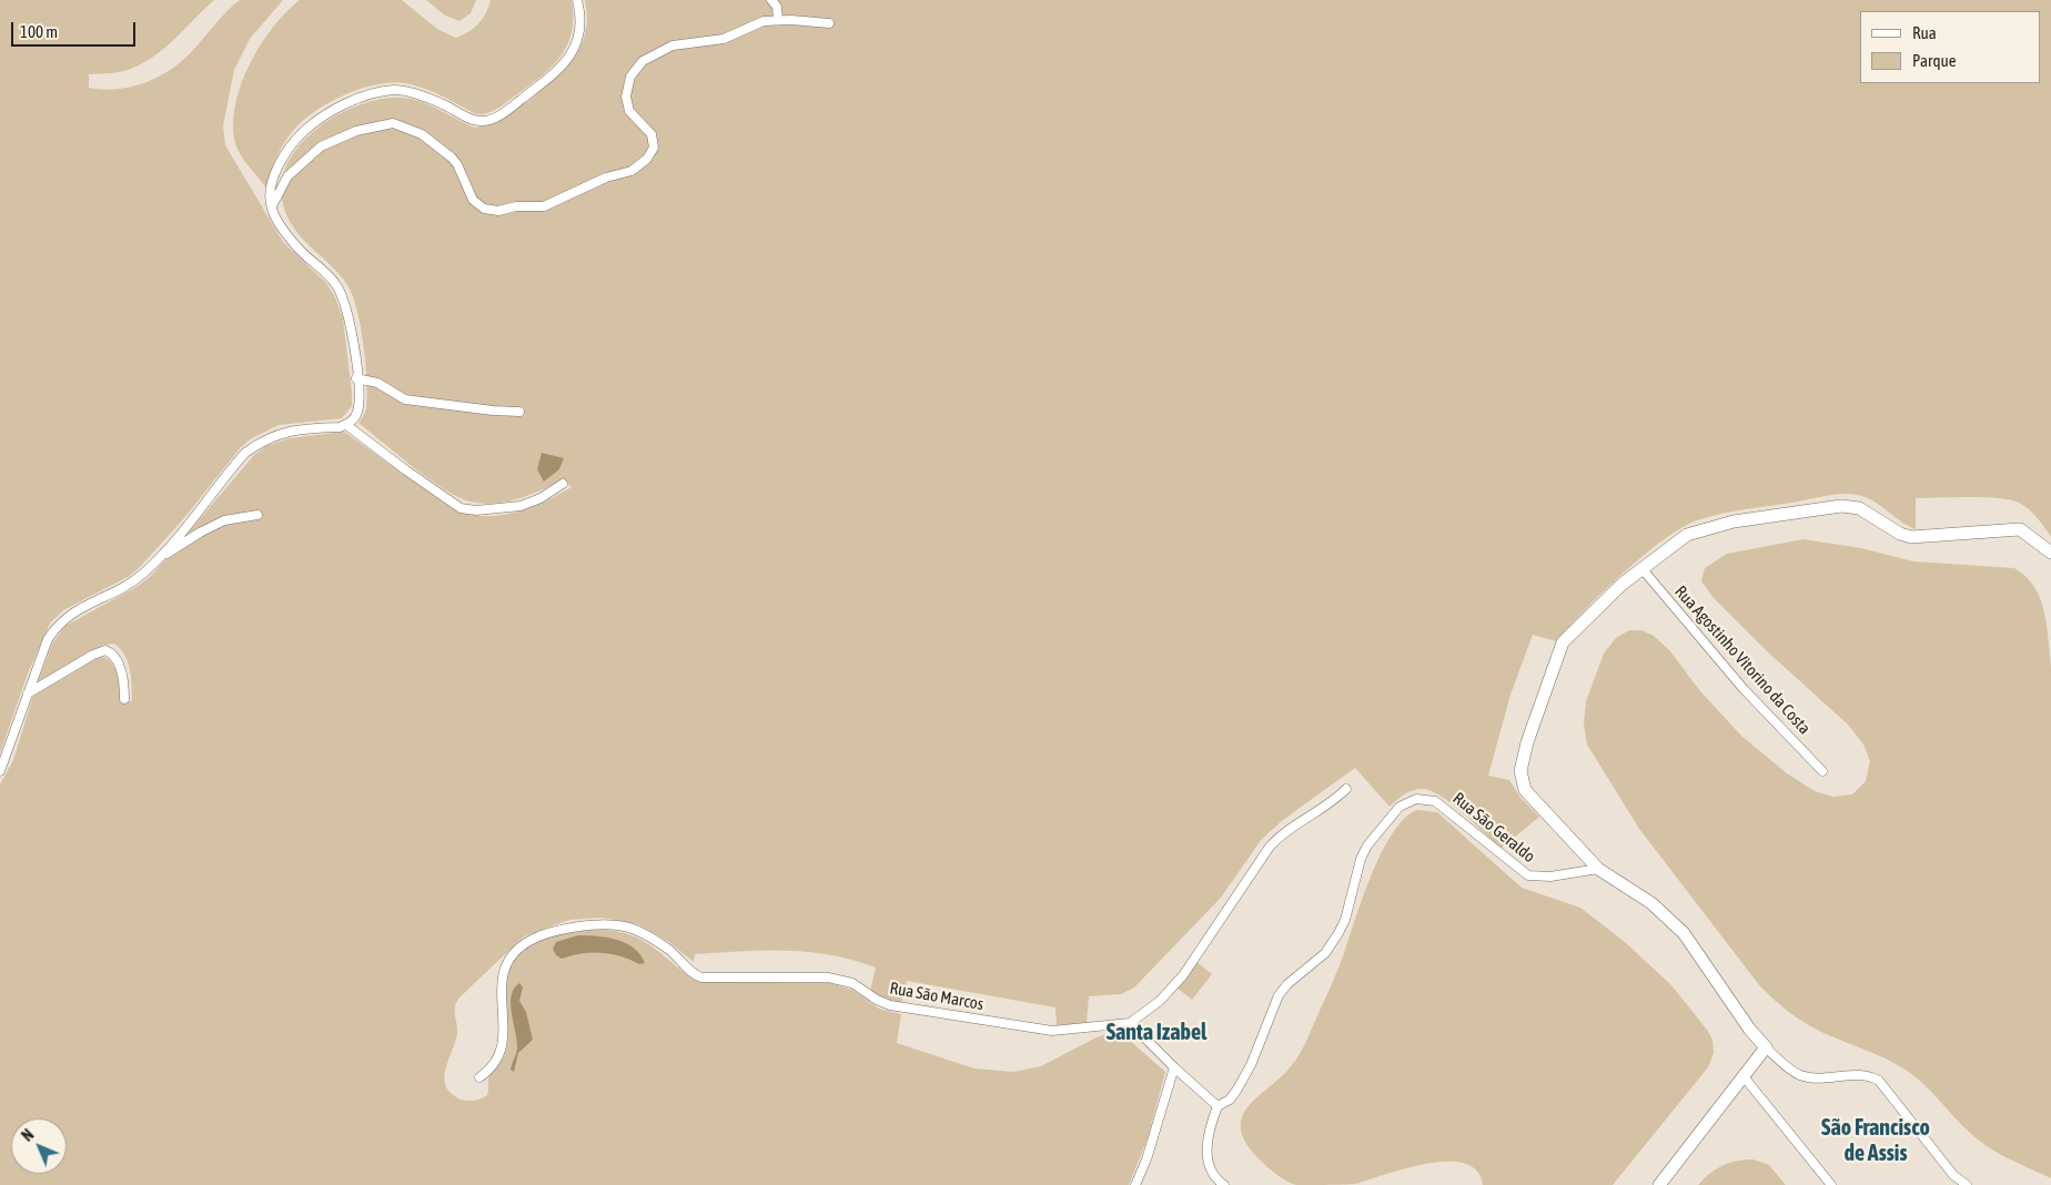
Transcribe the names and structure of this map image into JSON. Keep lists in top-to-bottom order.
{
  "streets": {
    "street": ["Rua Agostinho Vitorino da Costa", "Rua São Geraldo", "Rua São Marcos"]
  },
  "districts": ["Santa Izabel", "São Francisco de Assis"],
  "legend": ["Rua", "Parque"],
  "scale_bar": "100 m",
  "north": "top left"
}
